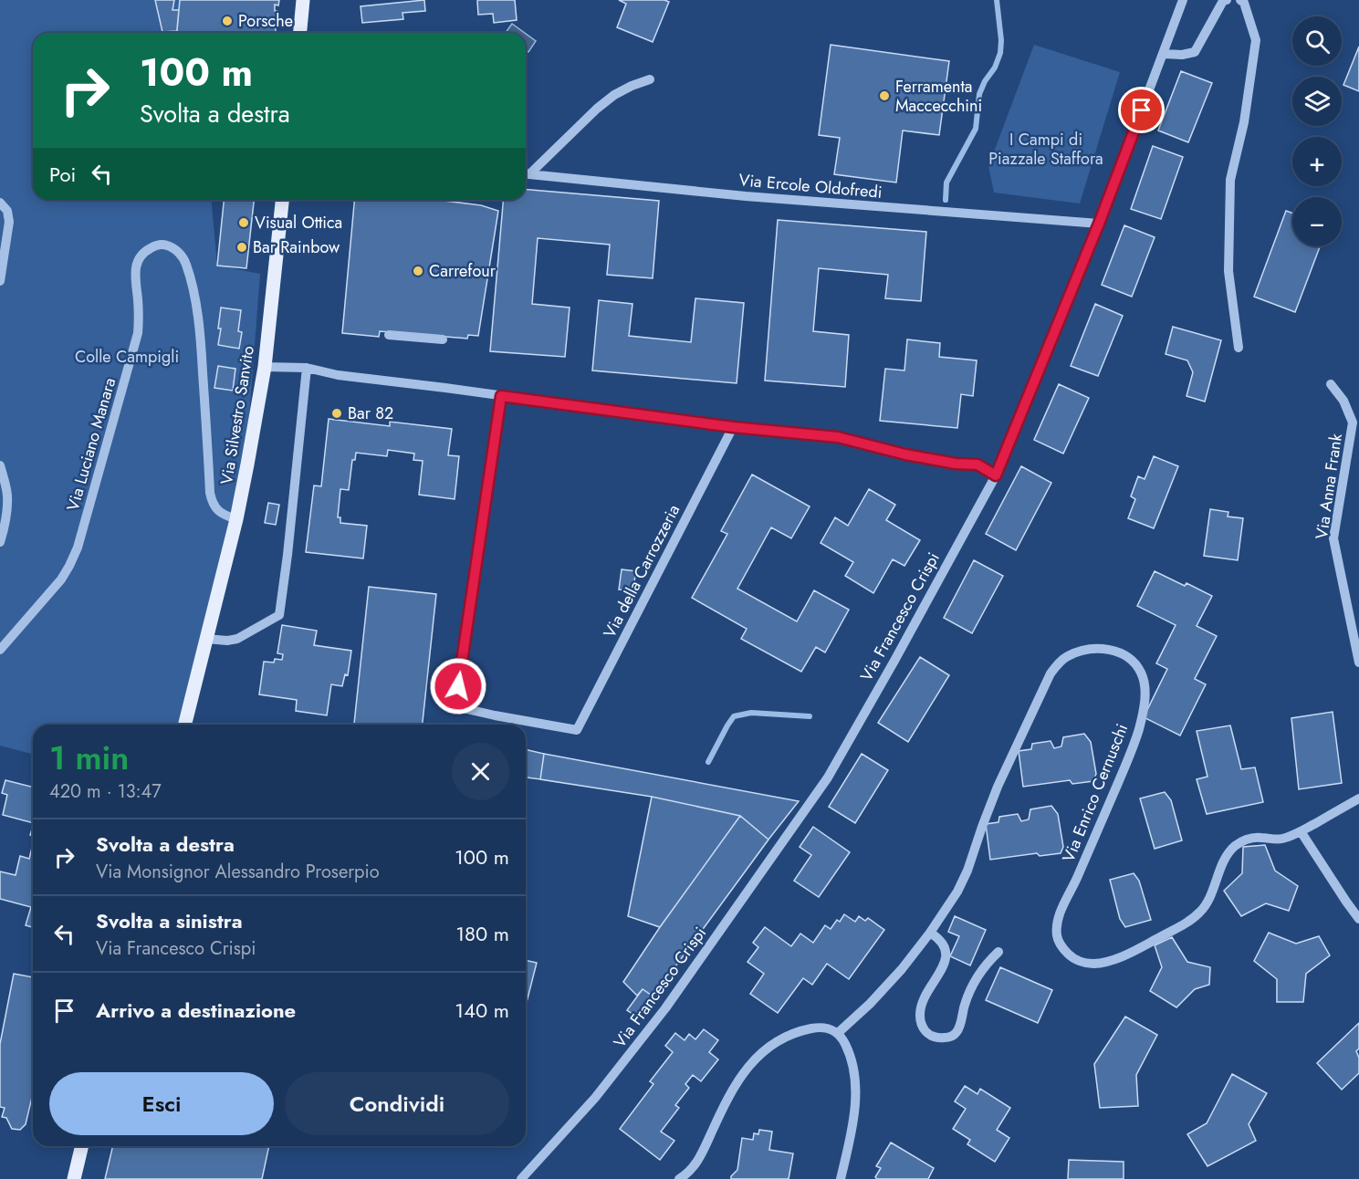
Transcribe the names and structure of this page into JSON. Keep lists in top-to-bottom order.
{
  "streets": {
    "main road": ["Via Silvestro Sanvito"],
    "street": [
      "Via Ercole Oldofredi",
      "Via Luciano Manara",
      "Via Anna Frank",
      "Via della Carrozzeria",
      "Via Francesco Crispi",
      "Via Enrico Cernuschi"
    ]
  },
  "crossings": [
    ["Via Ercole Oldofredi", "Via Francesco Crispi"],
    ["Via Silvestro Sanvito", "Via Luciano Manara"]
  ],
  "parks": ["I Campi di Piazzale Staffora", "Colle Campigli"],
  "places": [
    "Porsche",
    "Ferramenta Maccecchini",
    "Visual Ottica",
    "Bar Rainbow",
    "Carrefour",
    "Bar 82"
  ],
  "page": {
    "map_buttons": ["+", "−"],
    "turn": ["100 m", "Svolta a destra"],
    "then": "Poi",
    "heading": ["1 min", "420 m · 13:47"],
    "list": [
      {
        "name": "Svolta a destra",
        "note": "Via Monsignor Alessandro Proserpio",
        "value": "100 m"
      },
      {
        "name": "Svolta a sinistra",
        "note": "Via Francesco Crispi",
        "value": "180 m"
      },
      {
        "name": "Arrivo a destinazione",
        "value": "140 m"
      }
    ],
    "buttons": ["Esci", "Condividi"]
  }
}
